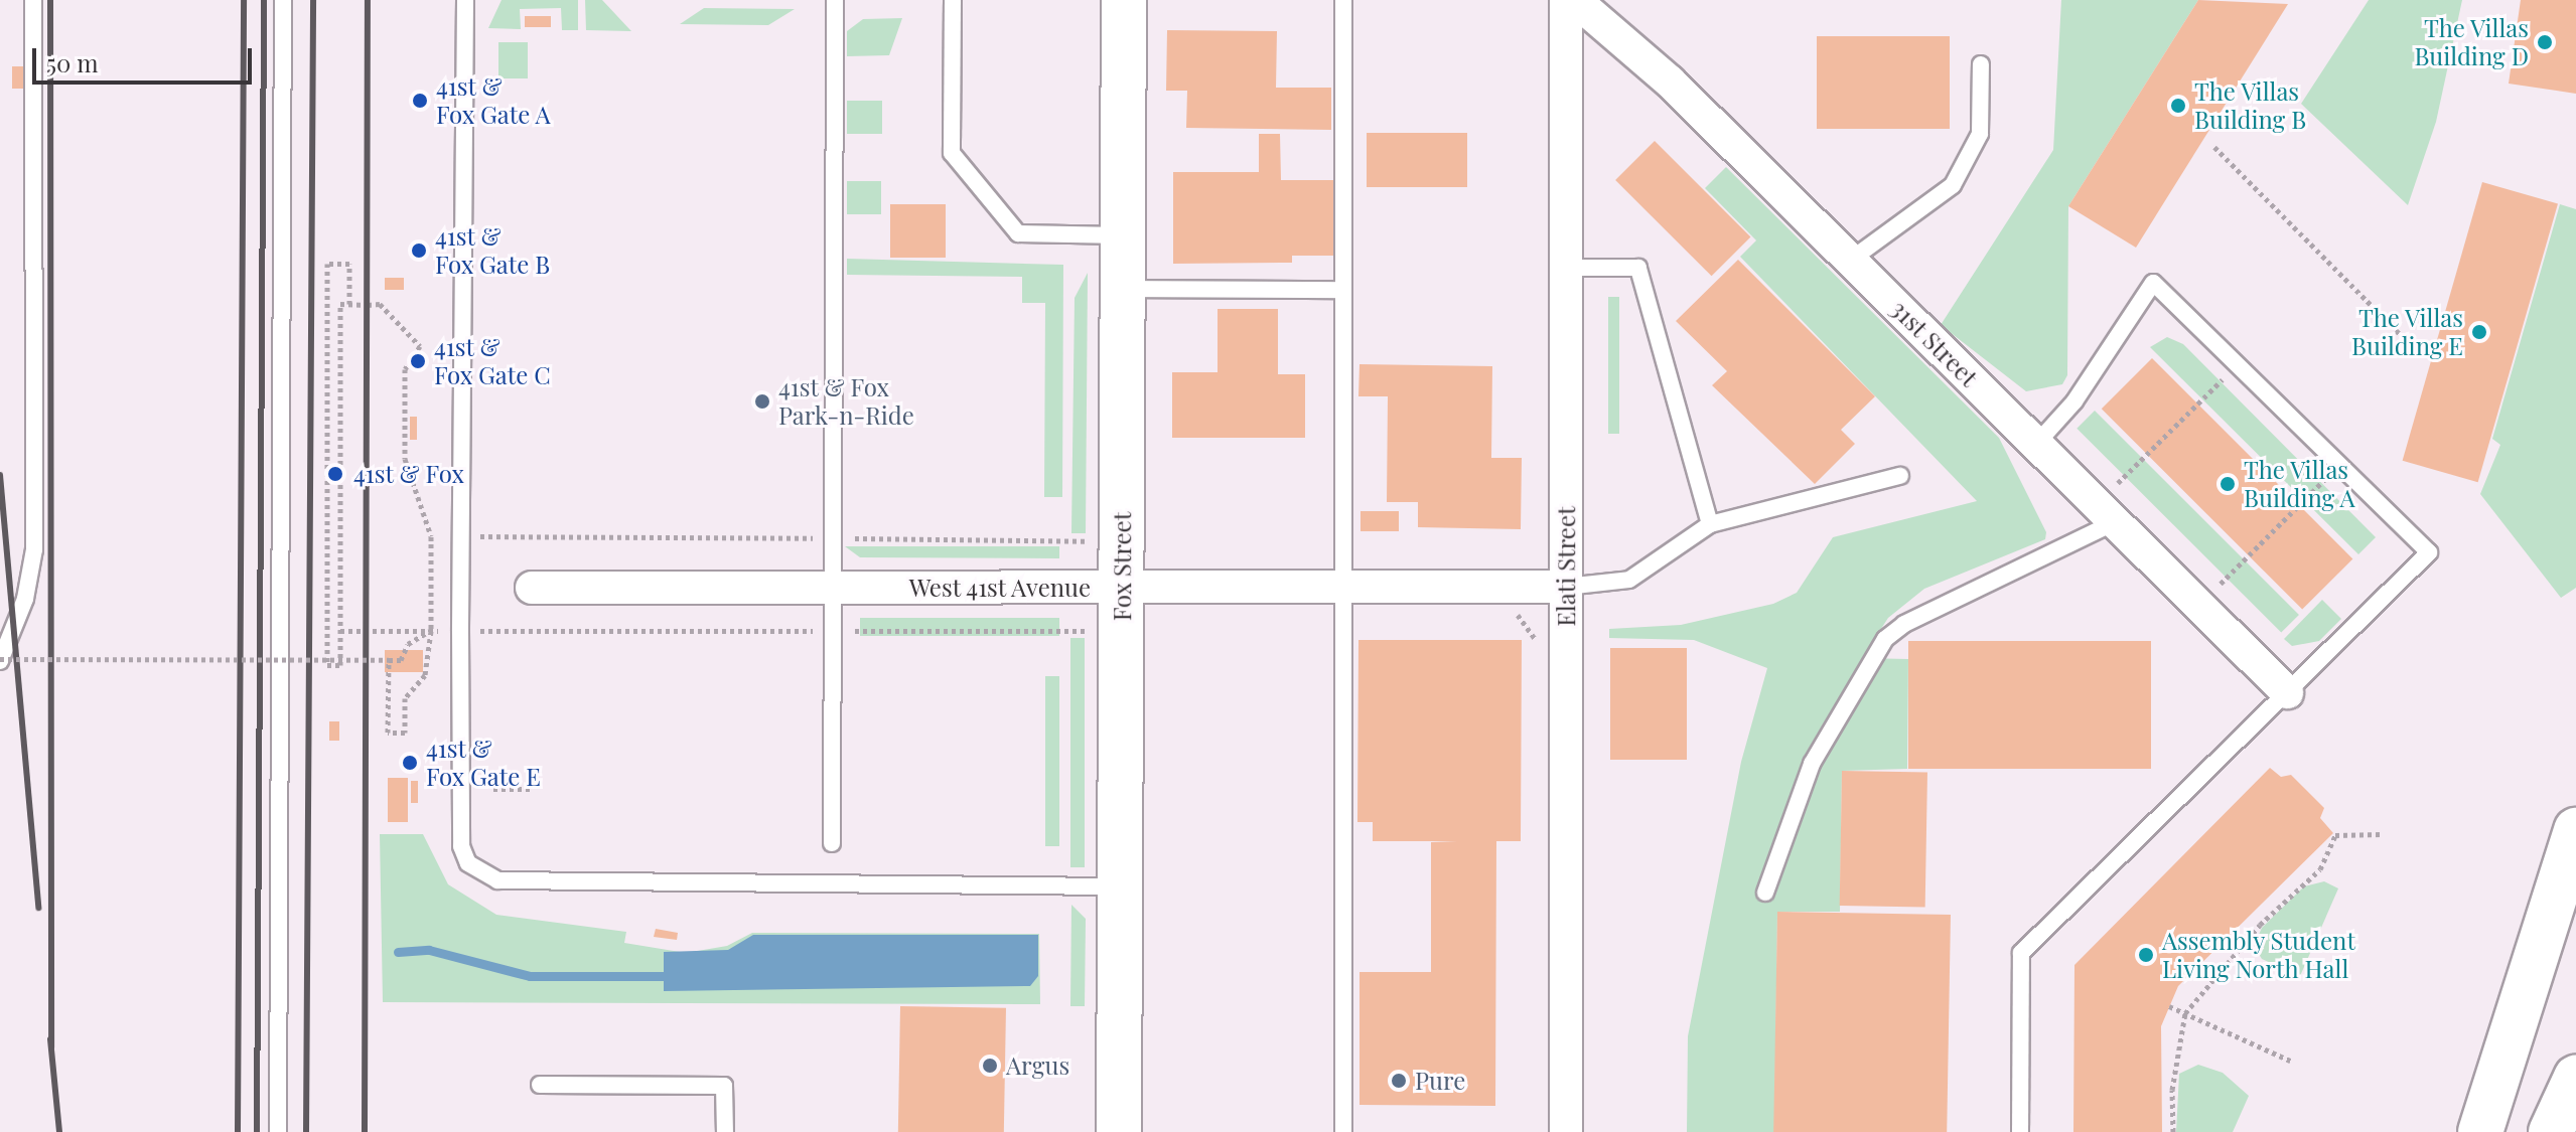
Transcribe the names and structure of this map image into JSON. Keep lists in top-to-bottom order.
{
  "streets": {
    "main road": ["Fox Street"],
    "street": ["31st Street", "Elati Street", "West 41st Avenue"]
  },
  "crossings": [
    ["Fox Street", "West 41st Avenue"],
    ["Elati Street", "West 41st Avenue"]
  ],
  "places": [
    "The Villas Building D",
    "41st & Fox Gate A",
    "The Villas Building B",
    "41st & Fox Gate B",
    "The Villas Building E",
    "41st & Fox Gate C",
    "41st & Fox Park-n-Ride",
    "41st & Fox",
    "The Villas Building A",
    "41st & Fox Gate E",
    "Assembly Student Living North Hall",
    "Argus",
    "Pure"
  ],
  "scale_bar": "50 m"
}
